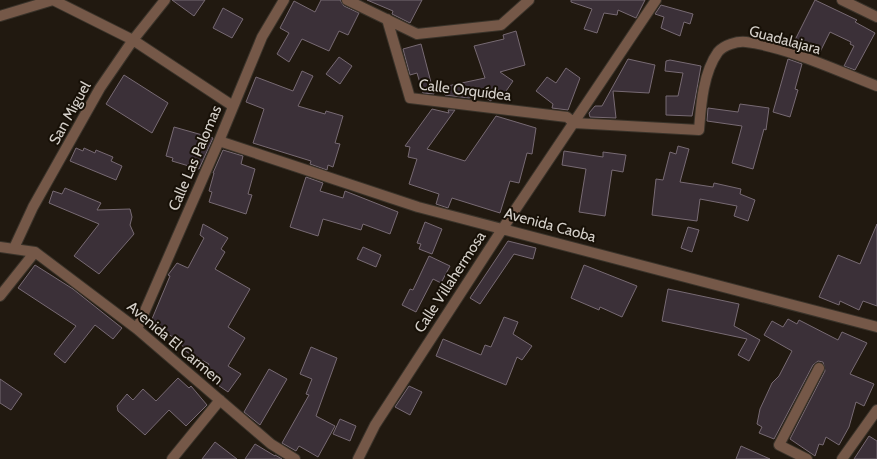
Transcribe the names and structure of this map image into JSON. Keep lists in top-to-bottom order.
{
  "streets": {
    "street": [
      "Guadalajara",
      "Calle Orquídea",
      "San Miguel",
      "Calle Las Palomas",
      "Avenida Caoba",
      "Calle Villahermosa",
      "Avenida El Carmen"
    ]
  },
  "crossings": [
    ["Guadalajara", "Calle Orquídea"],
    ["Guadalajara", "Calle Villahermosa"],
    ["Calle Orquídea", "Calle Villahermosa"],
    ["Calle Las Palomas", "Avenida Caoba"],
    ["Calle Las Palomas", "Avenida El Carmen"],
    ["Avenida Caoba", "Calle Villahermosa"]
  ]
}
